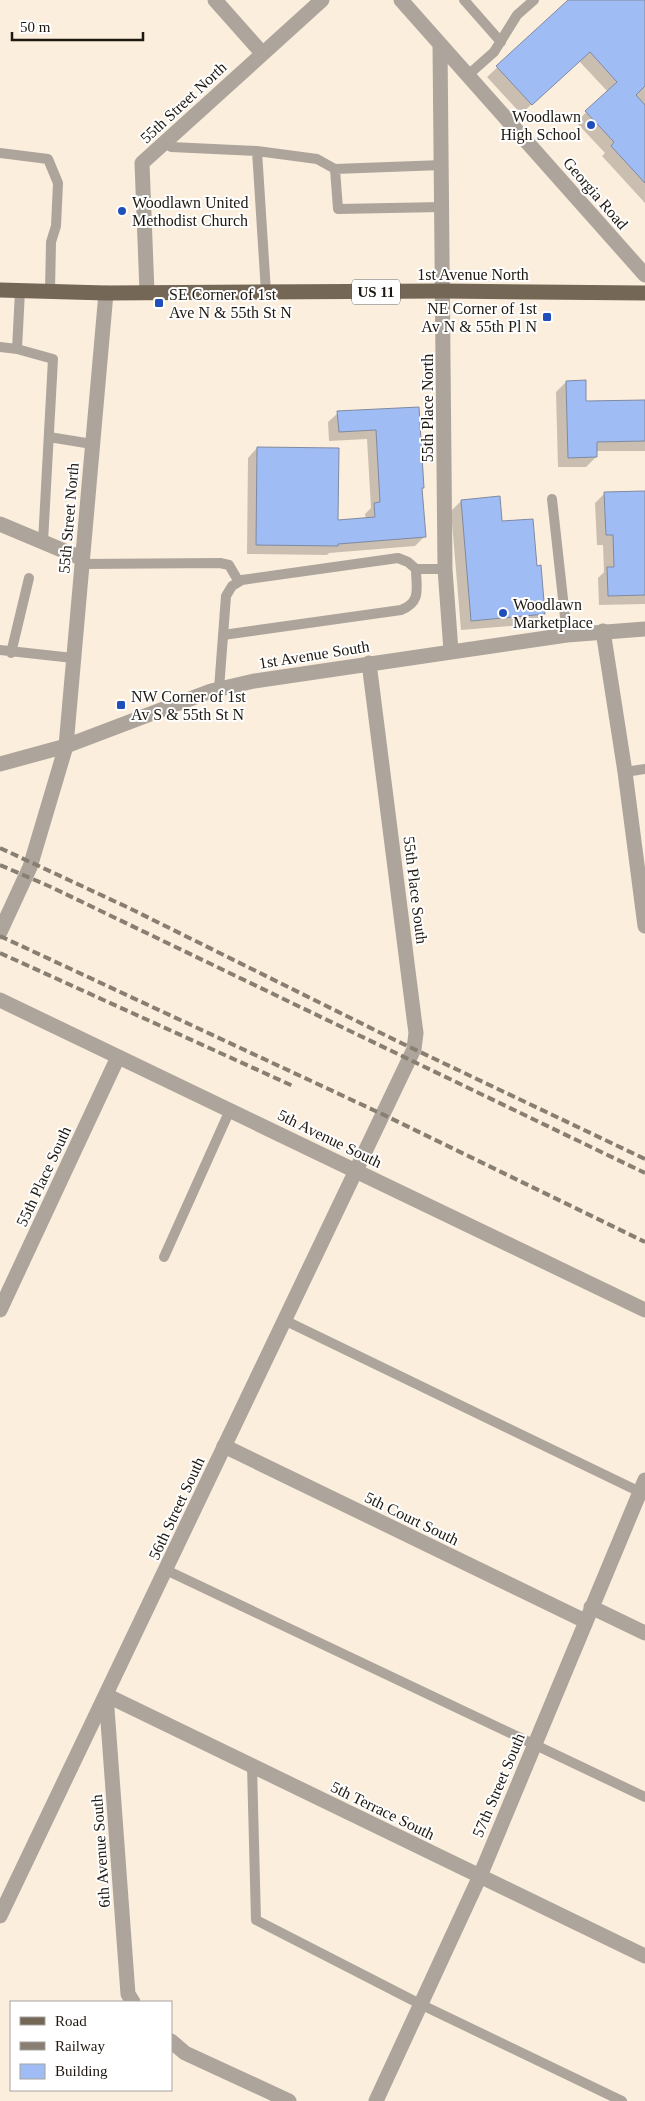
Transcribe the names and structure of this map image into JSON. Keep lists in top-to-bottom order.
{
  "streets": {
    "main road": ["1st Avenue North", "US 11"],
    "street": [
      "55th Street North",
      "Georgia Road",
      "55th Place North",
      "1st Avenue South",
      "55th Place South",
      "5th Avenue South",
      "56th Street South",
      "5th Court South",
      "57th Street South",
      "5th Terrace South",
      "6th Avenue South"
    ]
  },
  "crossings": [
    ["55th Street North", "1st Avenue North"],
    ["55th Street North", "1st Avenue South"],
    ["Georgia Road", "55th Place North"],
    ["1st Avenue North", "55th Place North"],
    ["55th Place North", "1st Avenue South"],
    ["1st Avenue South", "55th Place South"],
    ["55th Place South", "5th Avenue South"],
    ["55th Place South", "56th Street South"],
    ["5th Avenue South", "56th Street South"],
    ["56th Street South", "5th Court South"],
    ["56th Street South", "5th Terrace South"],
    ["56th Street South", "6th Avenue South"],
    ["5th Court South", "57th Street South"],
    ["57th Street South", "5th Terrace South"],
    ["5th Terrace South", "6th Avenue South"]
  ],
  "places": {
    "other": ["Woodlawn High School", "Woodlawn United Methodist Church", "Woodlawn Marketplace"],
    "transit": ["SE Corner of 1st Ave N & 55th St N", "NE Corner of 1st Av N & 55th Pl N", "NW Corner of 1st Av S & 55th St N"]
  },
  "legend": ["Road", "Railway", "Building"],
  "scale_bar": "50 m"
}
